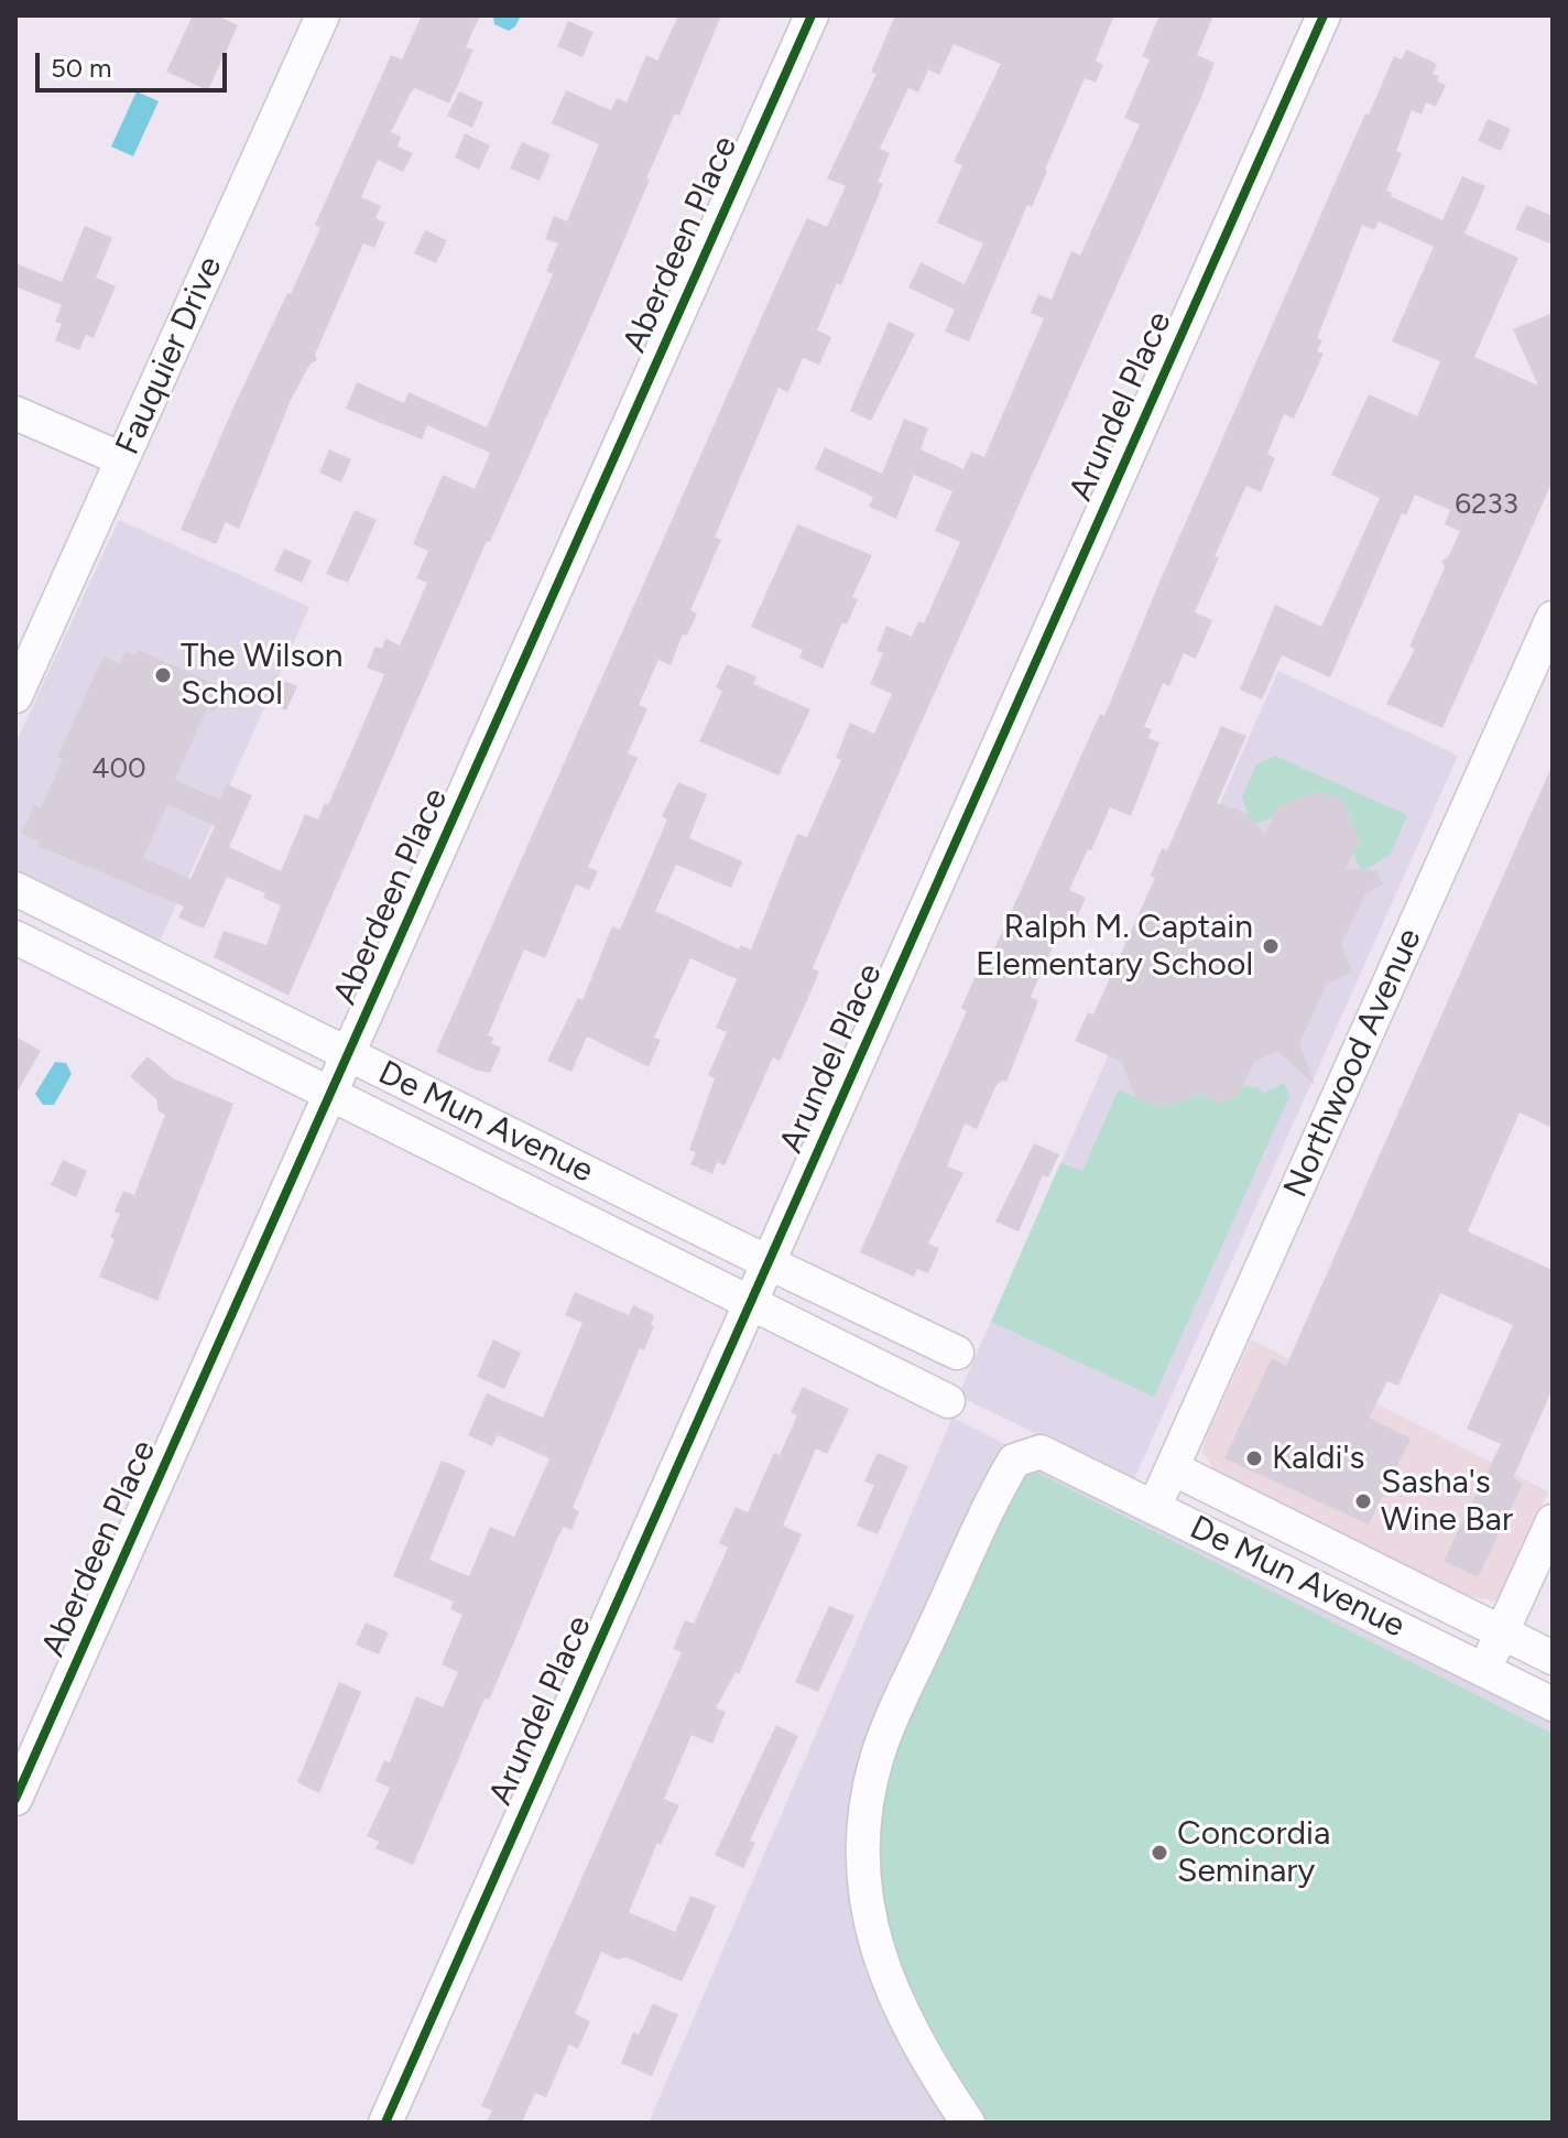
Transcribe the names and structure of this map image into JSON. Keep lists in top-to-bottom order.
{
  "streets": {
    "street": [
      "Aberdeen Place",
      "Fauquier Drive",
      "Arundel Place",
      "Northwood Avenue",
      "De Mun Avenue"
    ]
  },
  "crossings": [
    ["Aberdeen Place", "De Mun Avenue"],
    ["Arundel Place", "De Mun Avenue"],
    ["Northwood Avenue", "De Mun Avenue"]
  ],
  "places": [
    "The Wilson School",
    "Ralph M. Captain Elementary School",
    "Kaldi's",
    "Sasha's Wine Bar",
    "Concordia Seminary"
  ],
  "house_numbers": ["6233", "400"],
  "scale_bar": "50 m"
}
